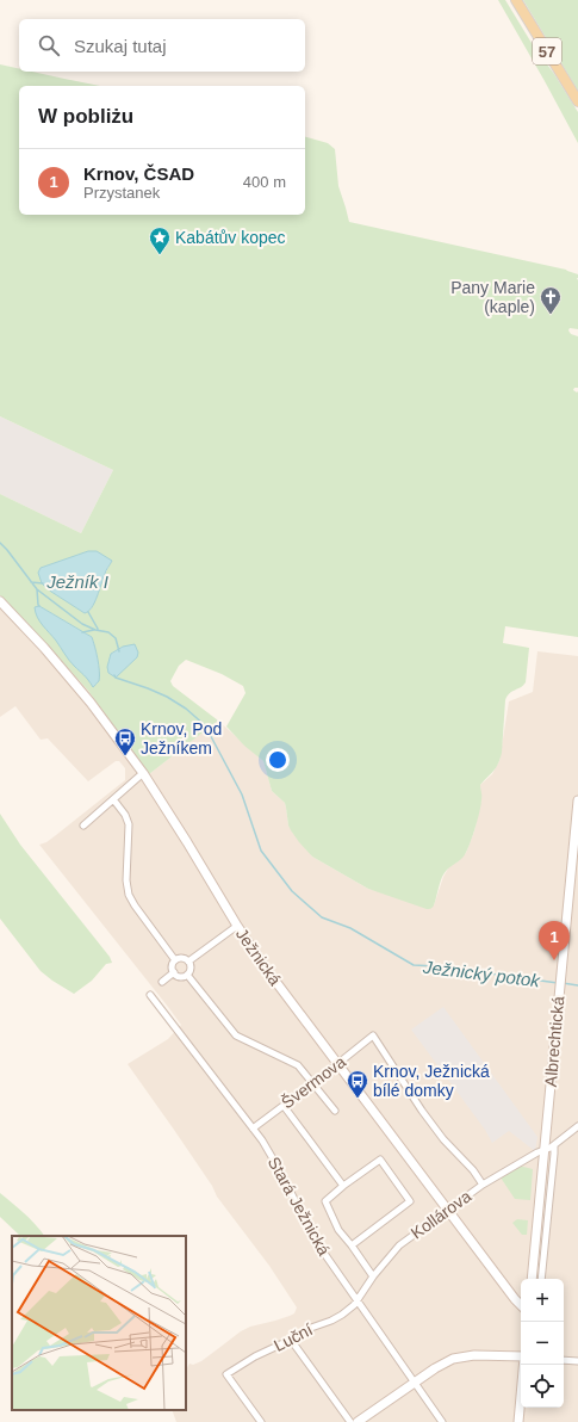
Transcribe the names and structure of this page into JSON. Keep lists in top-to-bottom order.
{
  "streets": {
    "main road": ["57"],
    "street": [
      "Ježnická",
      "Albrechtická",
      "Švermova",
      "Stará Ježnická",
      "Kollárova",
      "Luční"
    ]
  },
  "crossings": [
    ["Ježnická", "Švermova"],
    ["Ježnická", "Kollárova"],
    ["Albrechtická", "Kollárova"],
    ["Švermova", "Stará Ježnická"],
    ["Švermova", "Kollárova"],
    ["Stará Ježnická", "Kollárova"],
    ["Stará Ježnická", "Luční"],
    ["Kollárova", "Luční"]
  ],
  "water": ["Ježník I", "Ježnický potok"],
  "places": {
    "place": ["Kabátův kopec"],
    "church": ["Pany Marie (kaple)"],
    "bus stop": ["Krnov, Pod Ježníkem", "Krnov, Ježnická bílé domky"]
  },
  "page": {
    "search": "Szukaj tutaj",
    "heading": "W pobliżu",
    "list": [
      {
        "mark": "1",
        "name": "Krnov, ČSAD",
        "note": "Przystanek",
        "value": "400 m"
      }
    ],
    "pins": "1",
    "map_buttons": ["+", "−"]
  }
}
